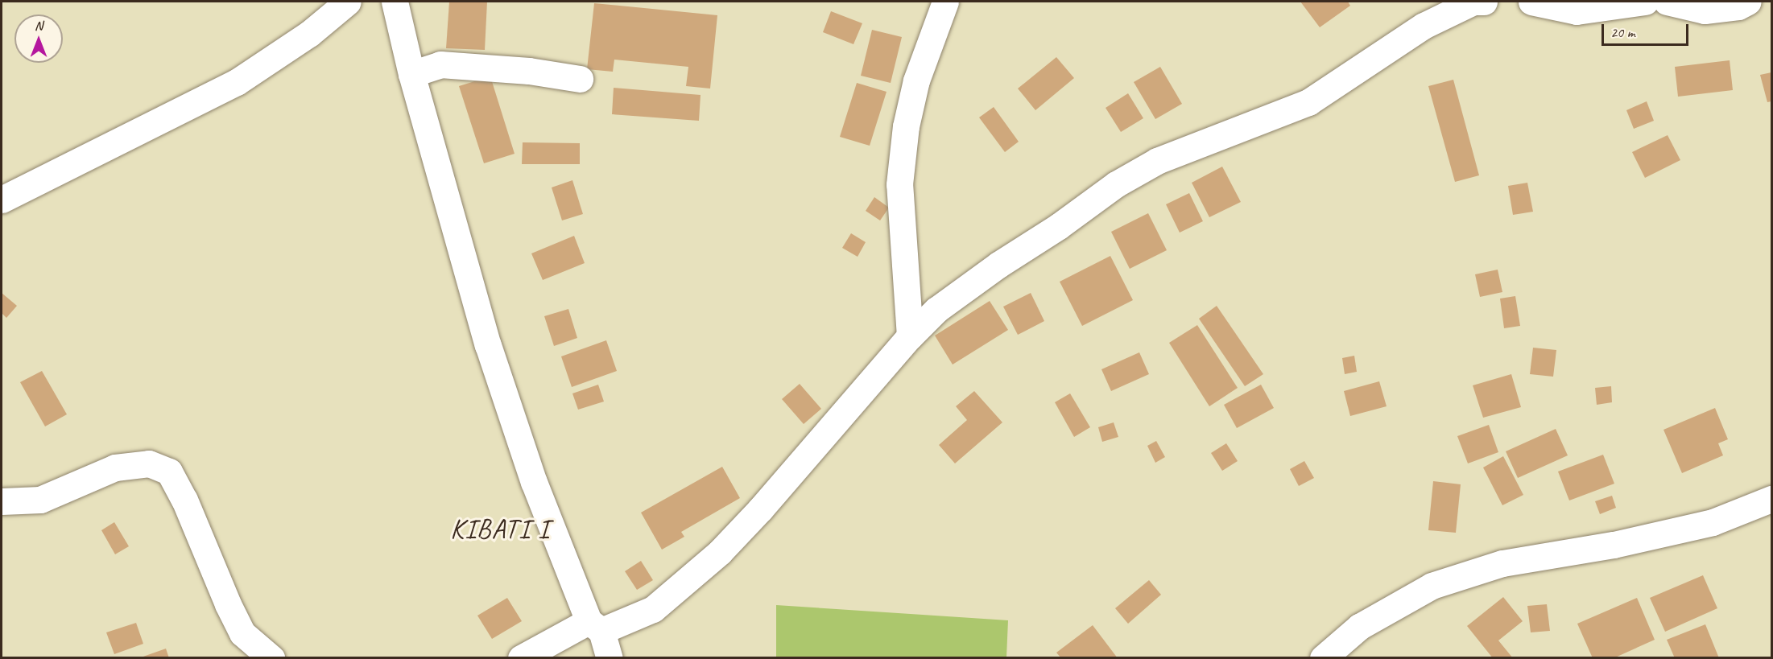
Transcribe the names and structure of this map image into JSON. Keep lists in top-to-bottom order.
{
  "districts": ["KIBATI I"],
  "scale_bar": "20 m",
  "north": "top"
}
